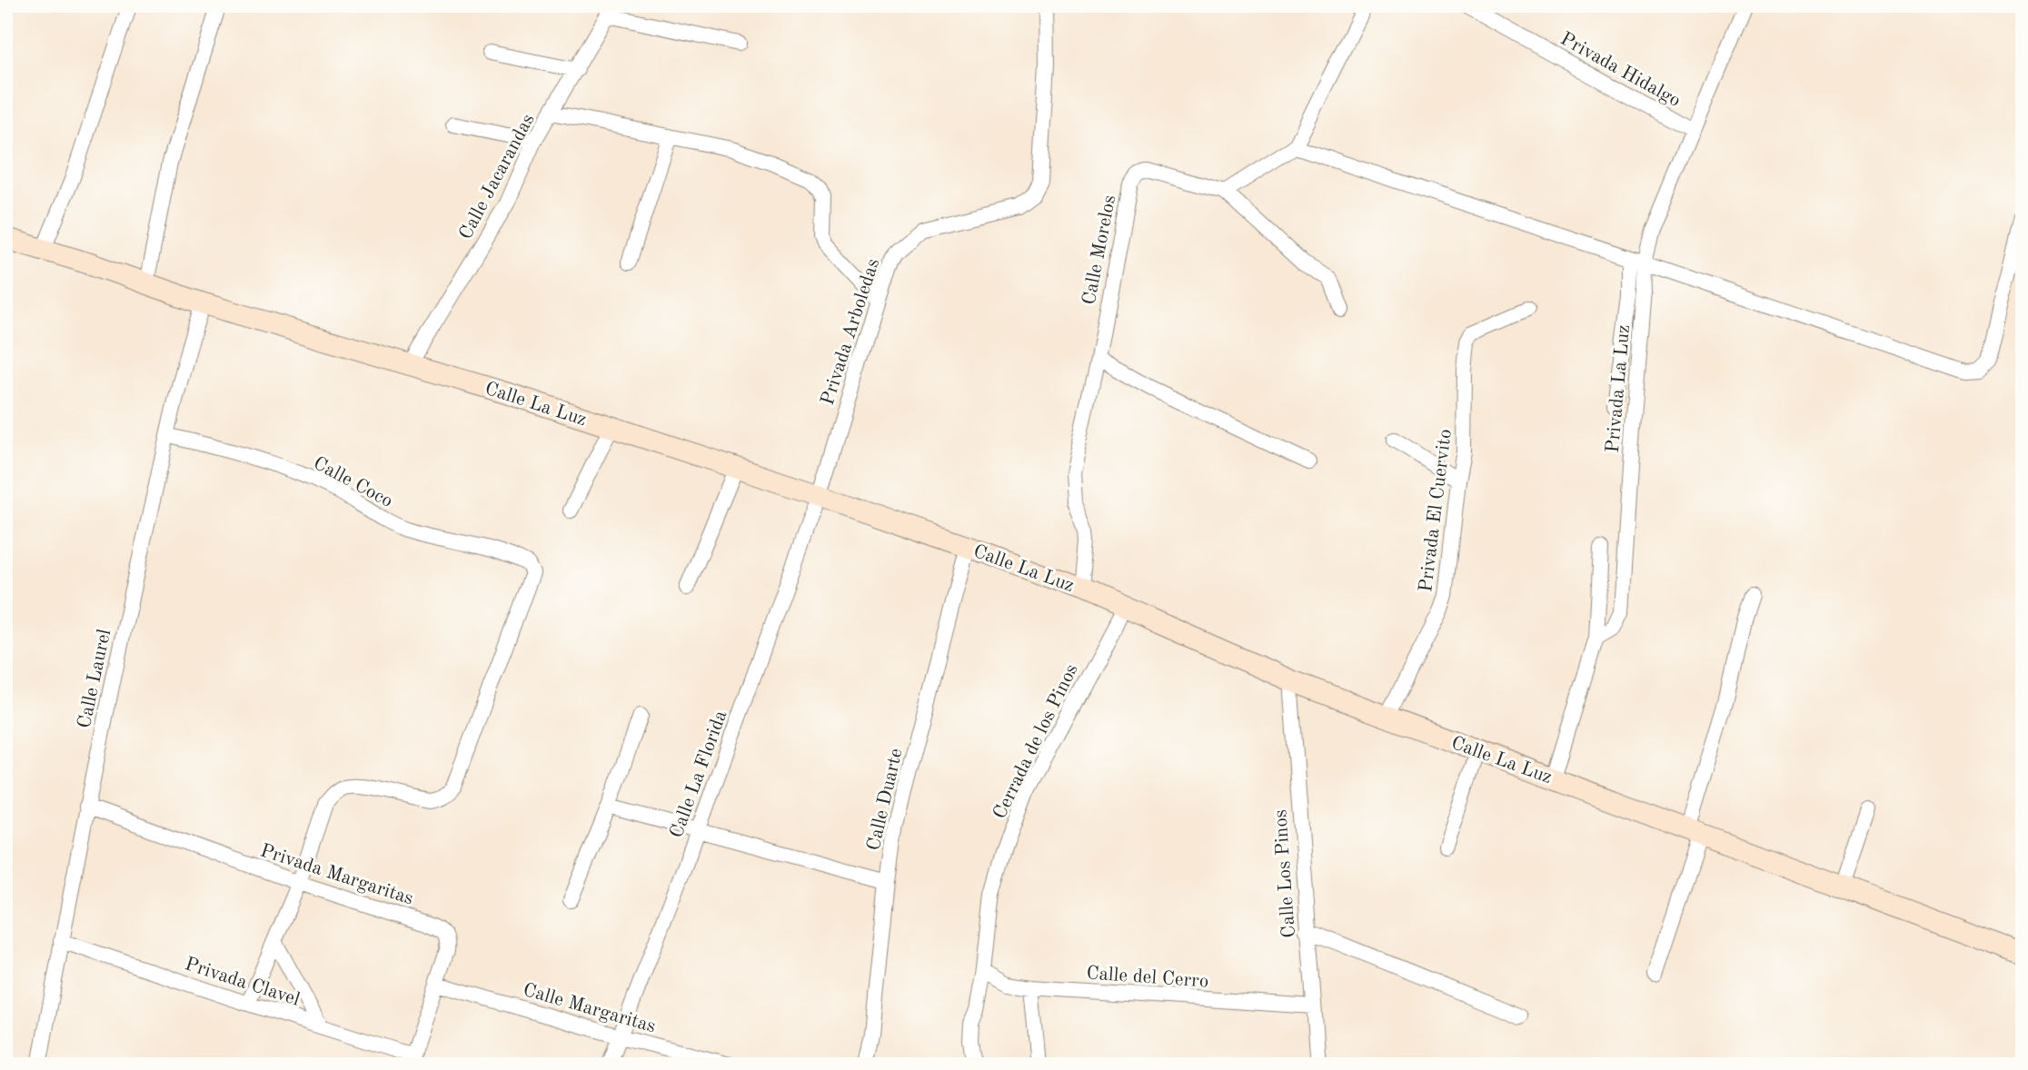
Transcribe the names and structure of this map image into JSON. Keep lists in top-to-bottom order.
{
  "streets": {
    "street": [
      "Privada Hidalgo",
      "Calle Jacarandas",
      "Calle Morelos",
      "Privada Arboledas",
      "Privada La Luz",
      "Calle La Luz",
      "Calle Coco",
      "Privada El Cuervito",
      "Calle Laurel",
      "Cerrada de los Pinos",
      "Calle La Florida",
      "Calle Duarte",
      "Privada Margaritas",
      "Calle Los Pinos",
      "Calle del Cerro",
      "Privada Clavel",
      "Calle Margaritas"
    ]
  },
  "crossings": [
    ["Privada Hidalgo", "Privada La Luz"],
    ["Calle Jacarandas", "Calle La Luz"],
    ["Calle Morelos", "Calle La Luz"],
    ["Privada Arboledas", "Calle La Luz"],
    ["Privada Arboledas", "Calle La Florida"],
    ["Calle La Luz", "Privada El Cuervito"],
    ["Calle La Luz", "Calle Laurel"],
    ["Calle La Luz", "Cerrada de los Pinos"],
    ["Calle La Luz", "Calle La Florida"],
    ["Calle La Luz", "Calle Duarte"],
    ["Calle La Luz", "Calle Los Pinos"],
    ["Calle Coco", "Calle Laurel"],
    ["Calle Coco", "Privada Margaritas"],
    ["Calle Laurel", "Privada Margaritas"],
    ["Calle Laurel", "Privada Clavel"],
    ["Cerrada de los Pinos", "Calle del Cerro"],
    ["Calle La Florida", "Calle Margaritas"],
    ["Privada Margaritas", "Privada Clavel"],
    ["Privada Margaritas", "Calle Margaritas"],
    ["Calle Los Pinos", "Calle del Cerro"]
  ]
}
